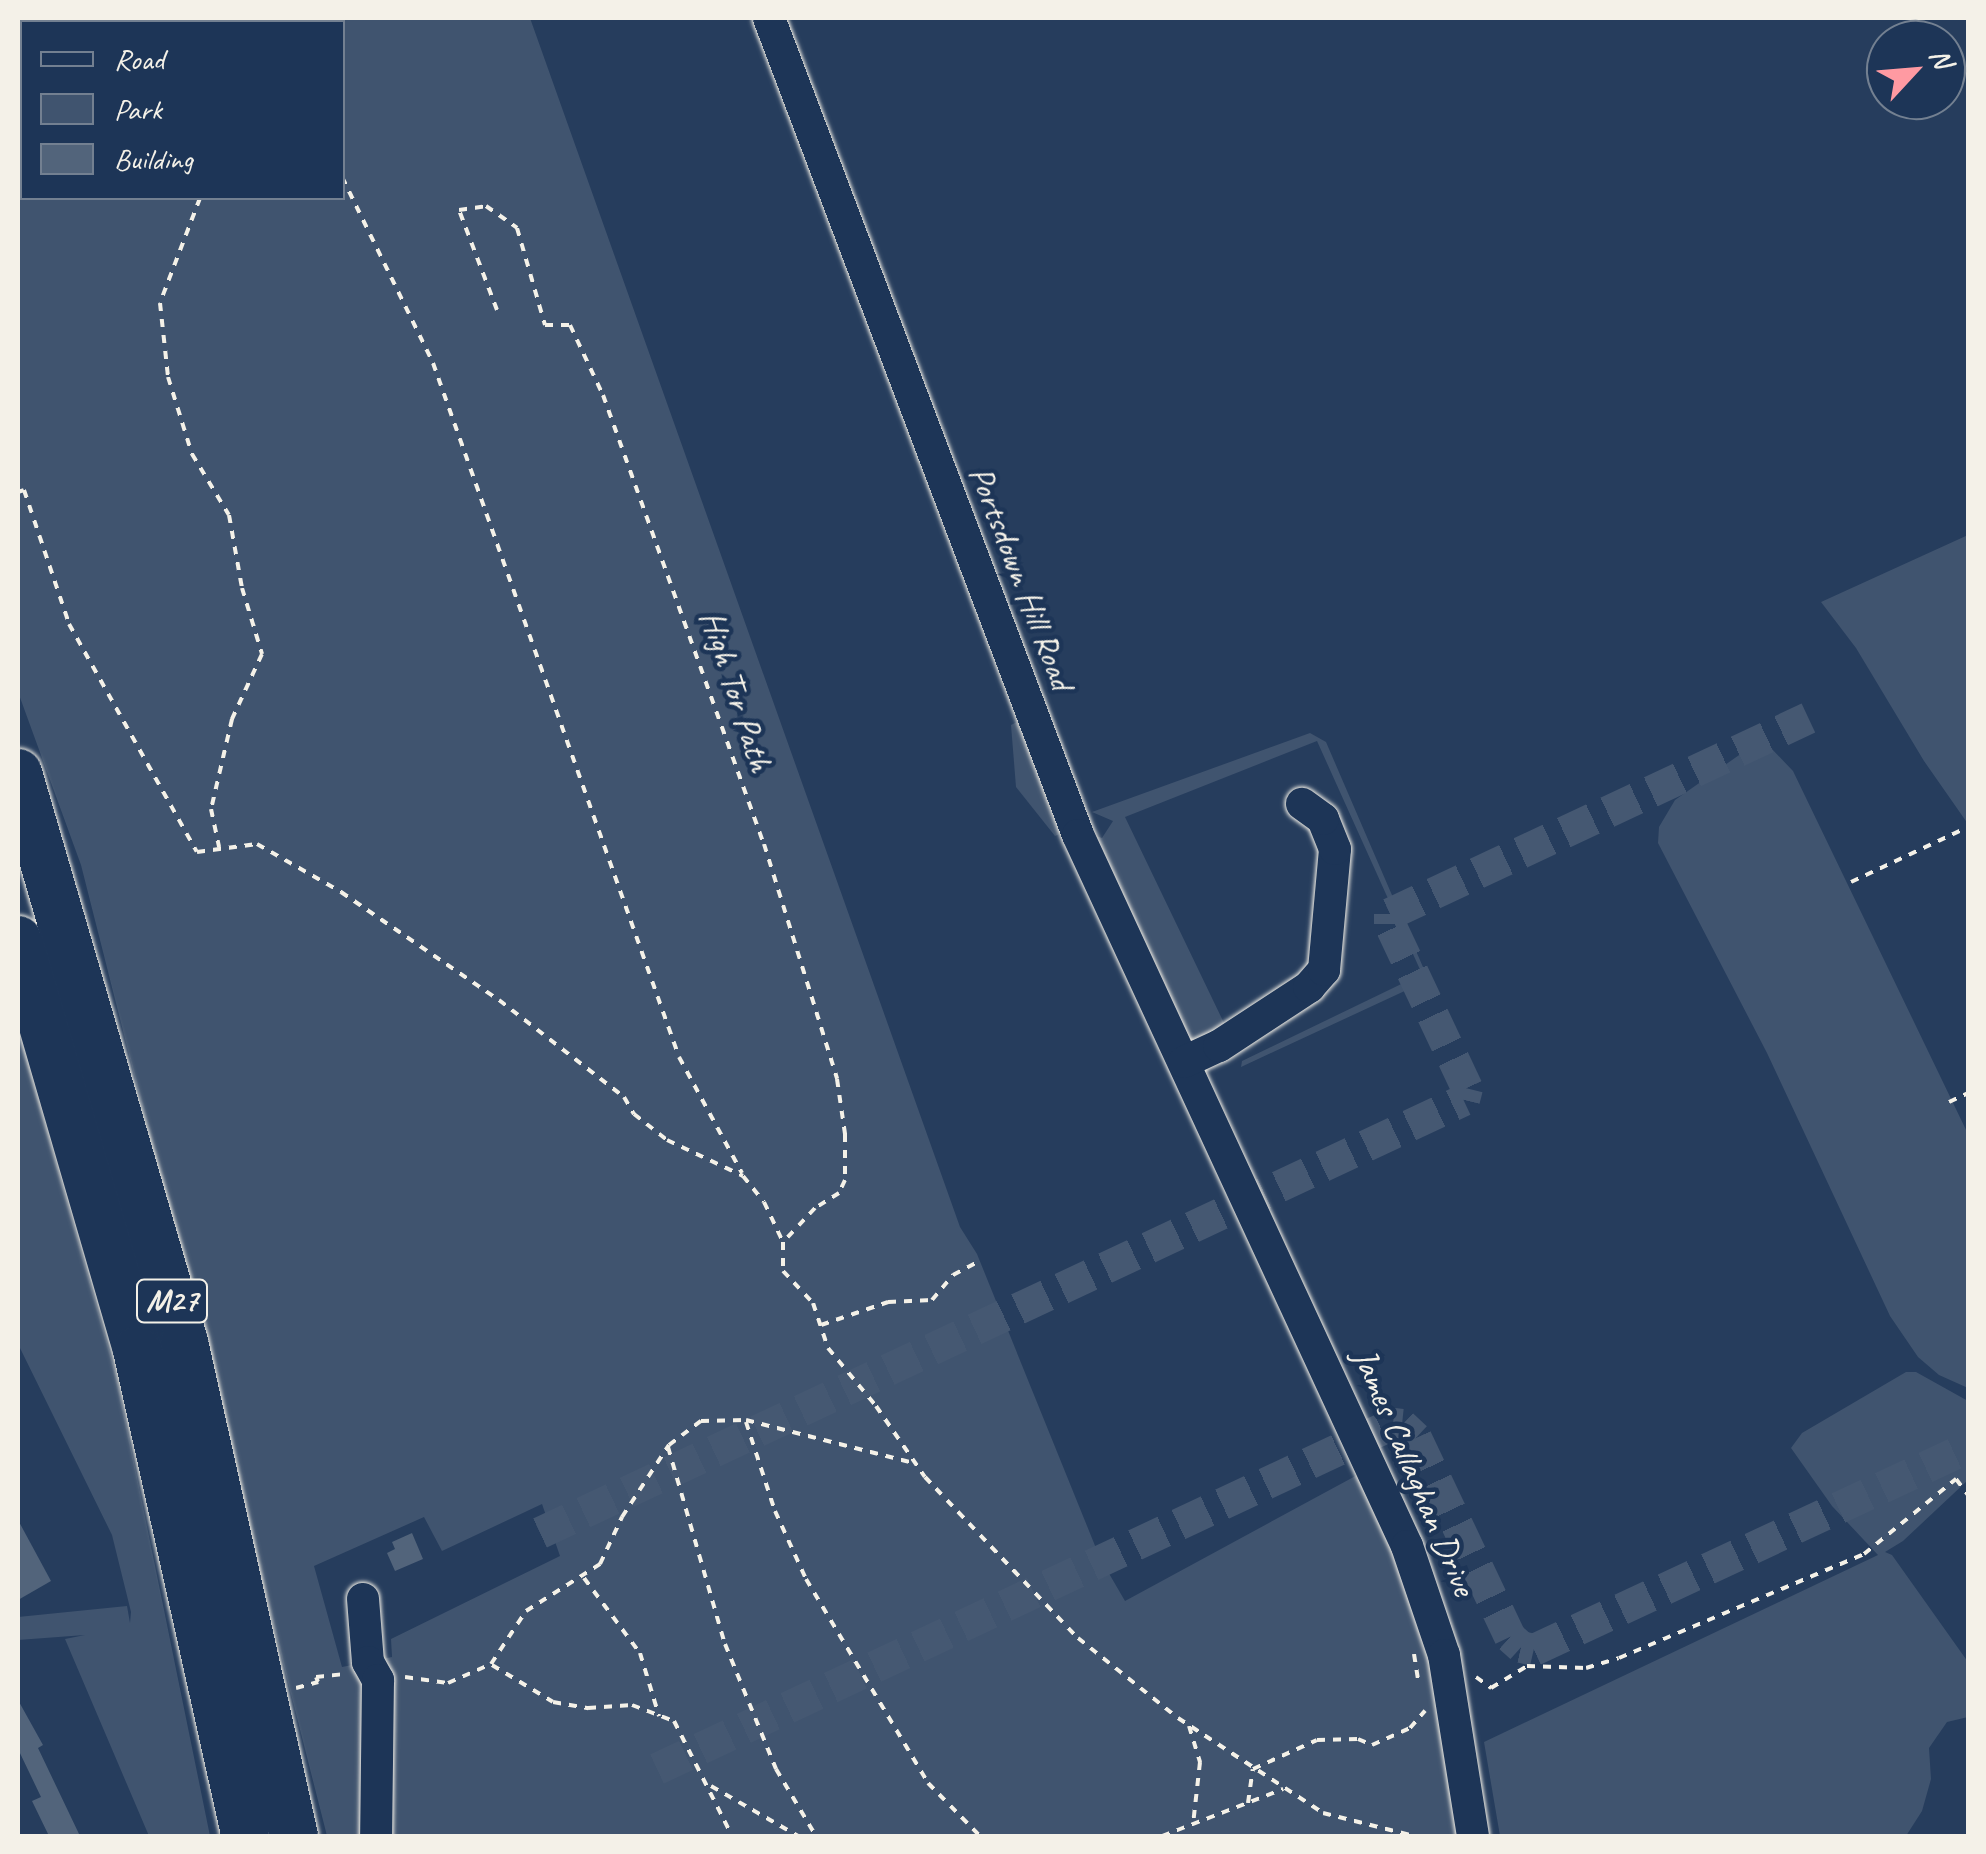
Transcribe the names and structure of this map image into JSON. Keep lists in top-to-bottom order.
{
  "streets": {
    "highway": ["M27"],
    "street": ["Portsdown Hill Road", "James Callaghan Drive"],
    "path": ["High Tor Path"]
  },
  "crossings": [
    ["Portsdown Hill Road", "James Callaghan Drive"]
  ],
  "legend": ["Road", "Park", "Building"],
  "north": "top right"
}
